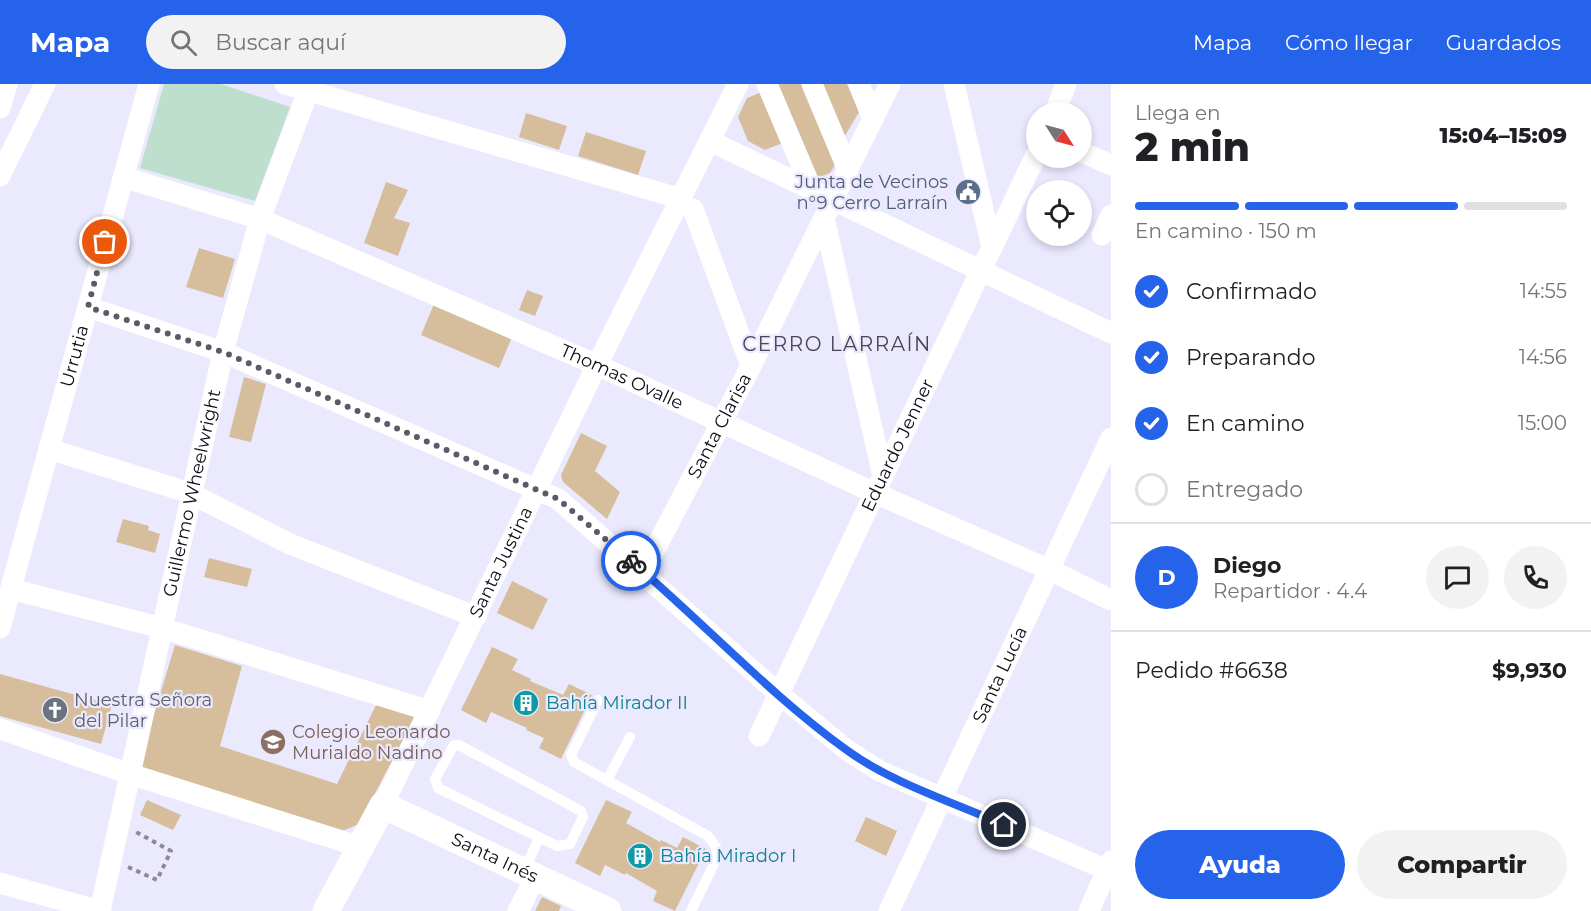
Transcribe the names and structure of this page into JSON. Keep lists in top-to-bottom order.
{
  "streets": {
    "street": [
      "Urrutia",
      "Thomas Ovalle",
      "Santa Clarisa",
      "Eduardo Jenner",
      "Guillermo Wheelwright",
      "Santa Justina",
      "Santa Lucía",
      "Santa Inés"
    ]
  },
  "crossings": [
    ["Urrutia", "Thomas Ovalle"],
    ["Thomas Ovalle", "Santa Clarisa"],
    ["Thomas Ovalle", "Eduardo Jenner"],
    ["Thomas Ovalle", "Guillermo Wheelwright"],
    ["Thomas Ovalle", "Santa Justina"],
    ["Thomas Ovalle", "Santa Lucía"],
    ["Santa Justina", "Santa Inés"]
  ],
  "districts": ["CERRO LARRAÍN"],
  "places": {
    "public building": ["Junta de Vecinos n°9 Cerro Larraín"],
    "building": ["Bahía Mirador II", "Bahía Mirador I"],
    "church": ["Nuestra Señora del Pilar"],
    "school or university": ["Colegio Leonardo Murialdo Nadino"]
  },
  "north": "bottom right",
  "page": {
    "header": "Mapa",
    "search": "Buscar aquí",
    "nav": ["Mapa", "Cómo llegar", "Guardados"],
    "heading": ["2 min", "Llega en", "15:04–15:09"],
    "panel": [
      "Diego",
      "Repartidor · 4.4",
      "Pedido #6638",
      "$9,930"
    ],
    "bar": "En camino · 150 m",
    "list": [
      ["Confirmado", "14:55"],
      ["Preparando", "14:56"],
      ["En camino", "15:00"],
      "Entregado"
    ],
    "round": "D",
    "buttons": ["Ayuda", "Compartir"]
  }
}
